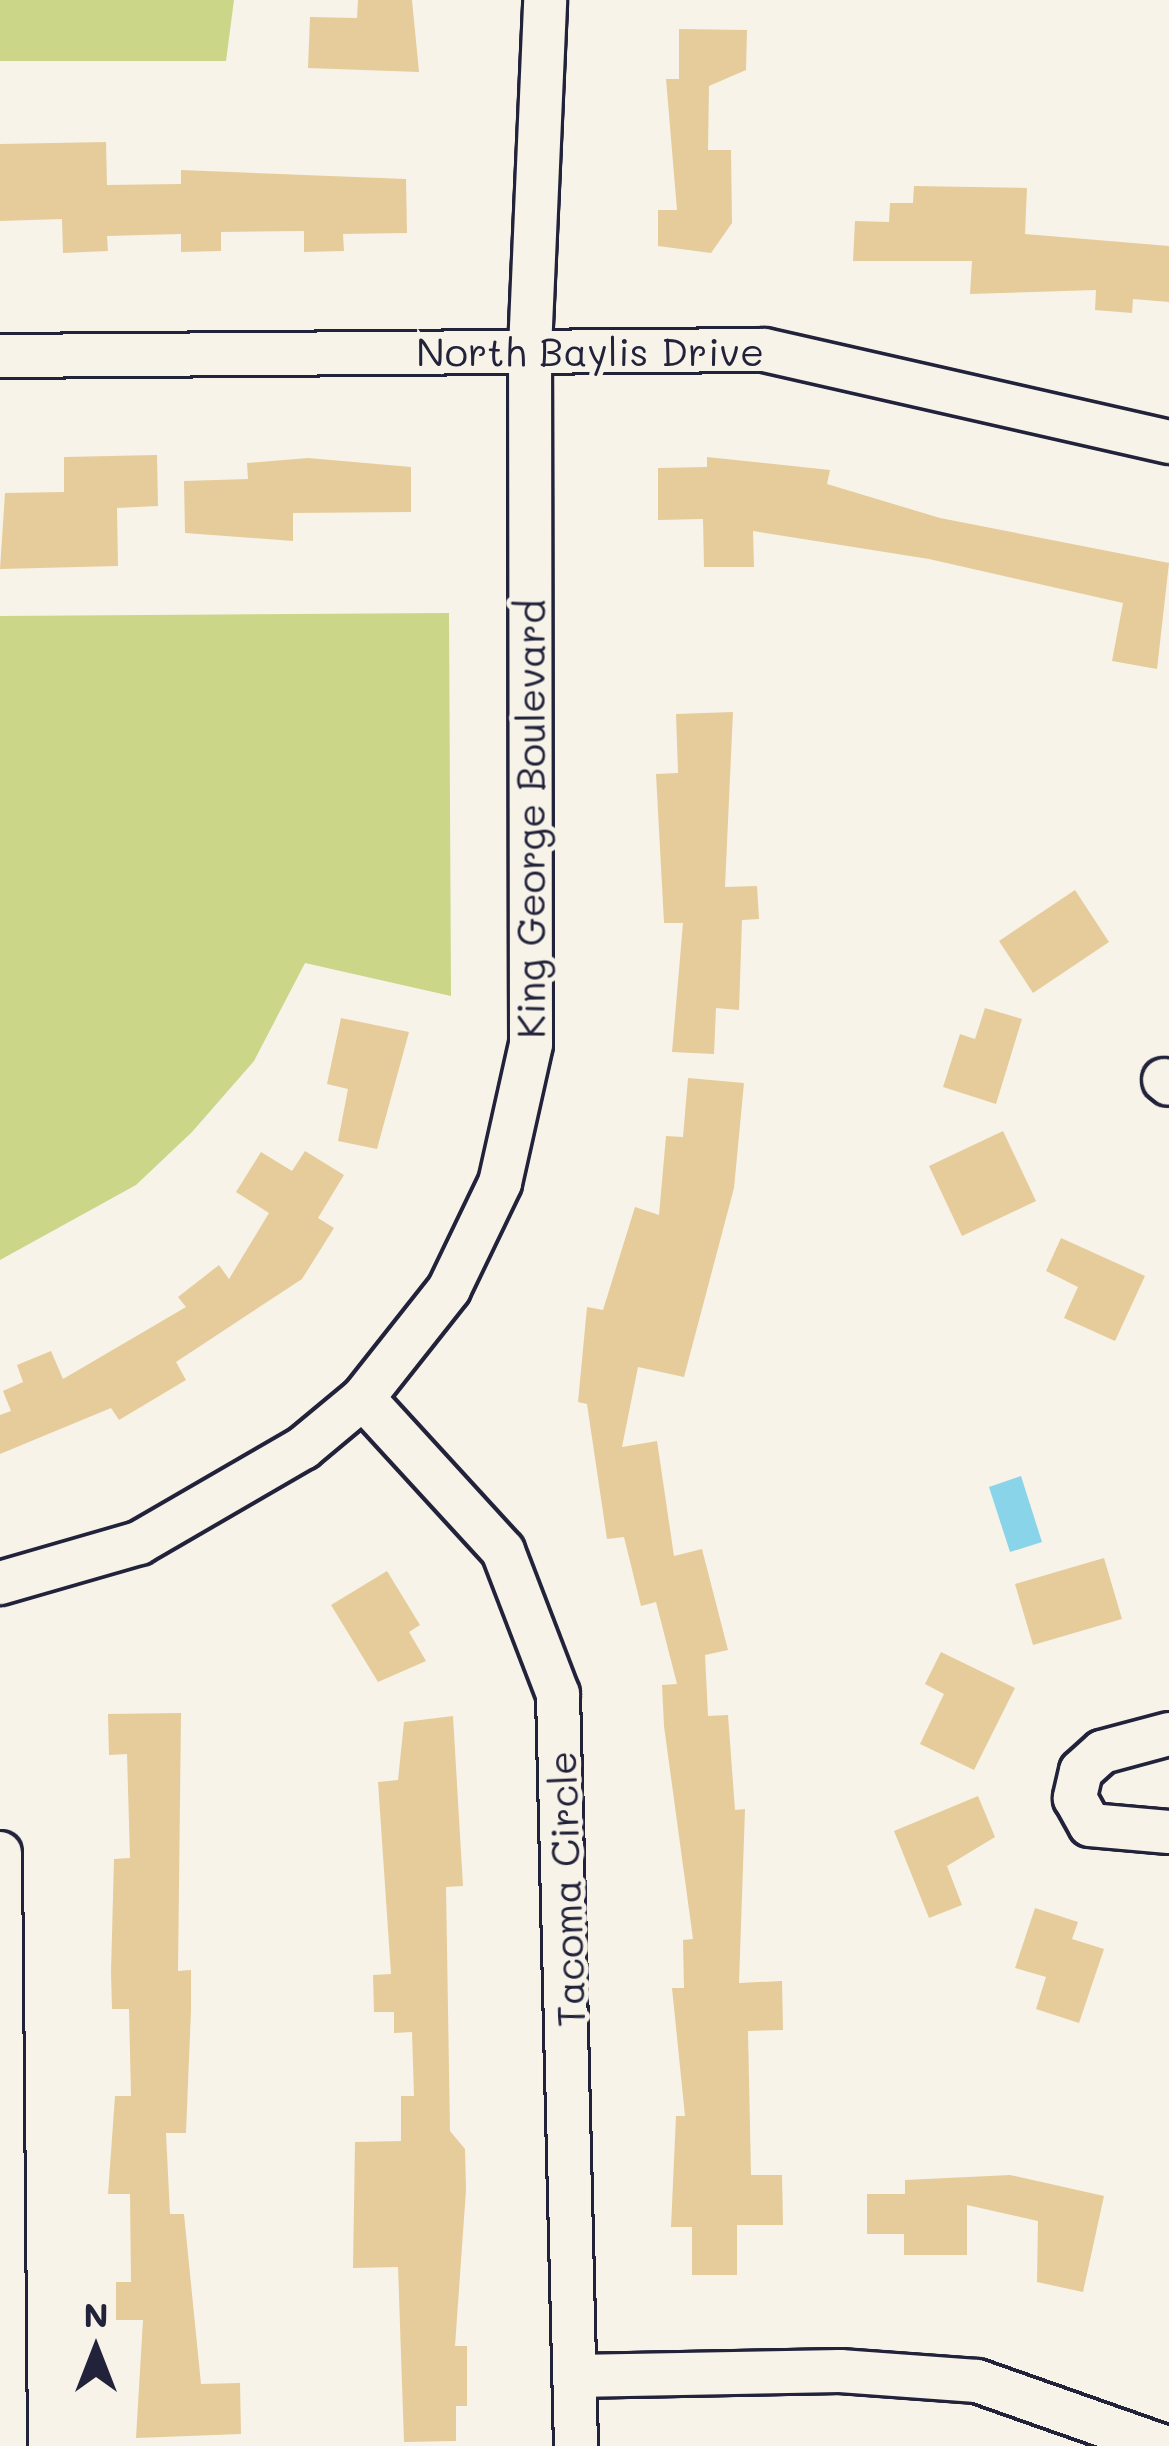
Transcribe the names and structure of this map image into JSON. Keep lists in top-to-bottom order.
{
  "streets": {
    "street": ["North Baylis Drive", "King George Boulevard", "Tacoma Circle"]
  },
  "crossings": [
    ["North Baylis Drive", "King George Boulevard"],
    ["King George Boulevard", "Tacoma Circle"]
  ],
  "north": "top"
}
